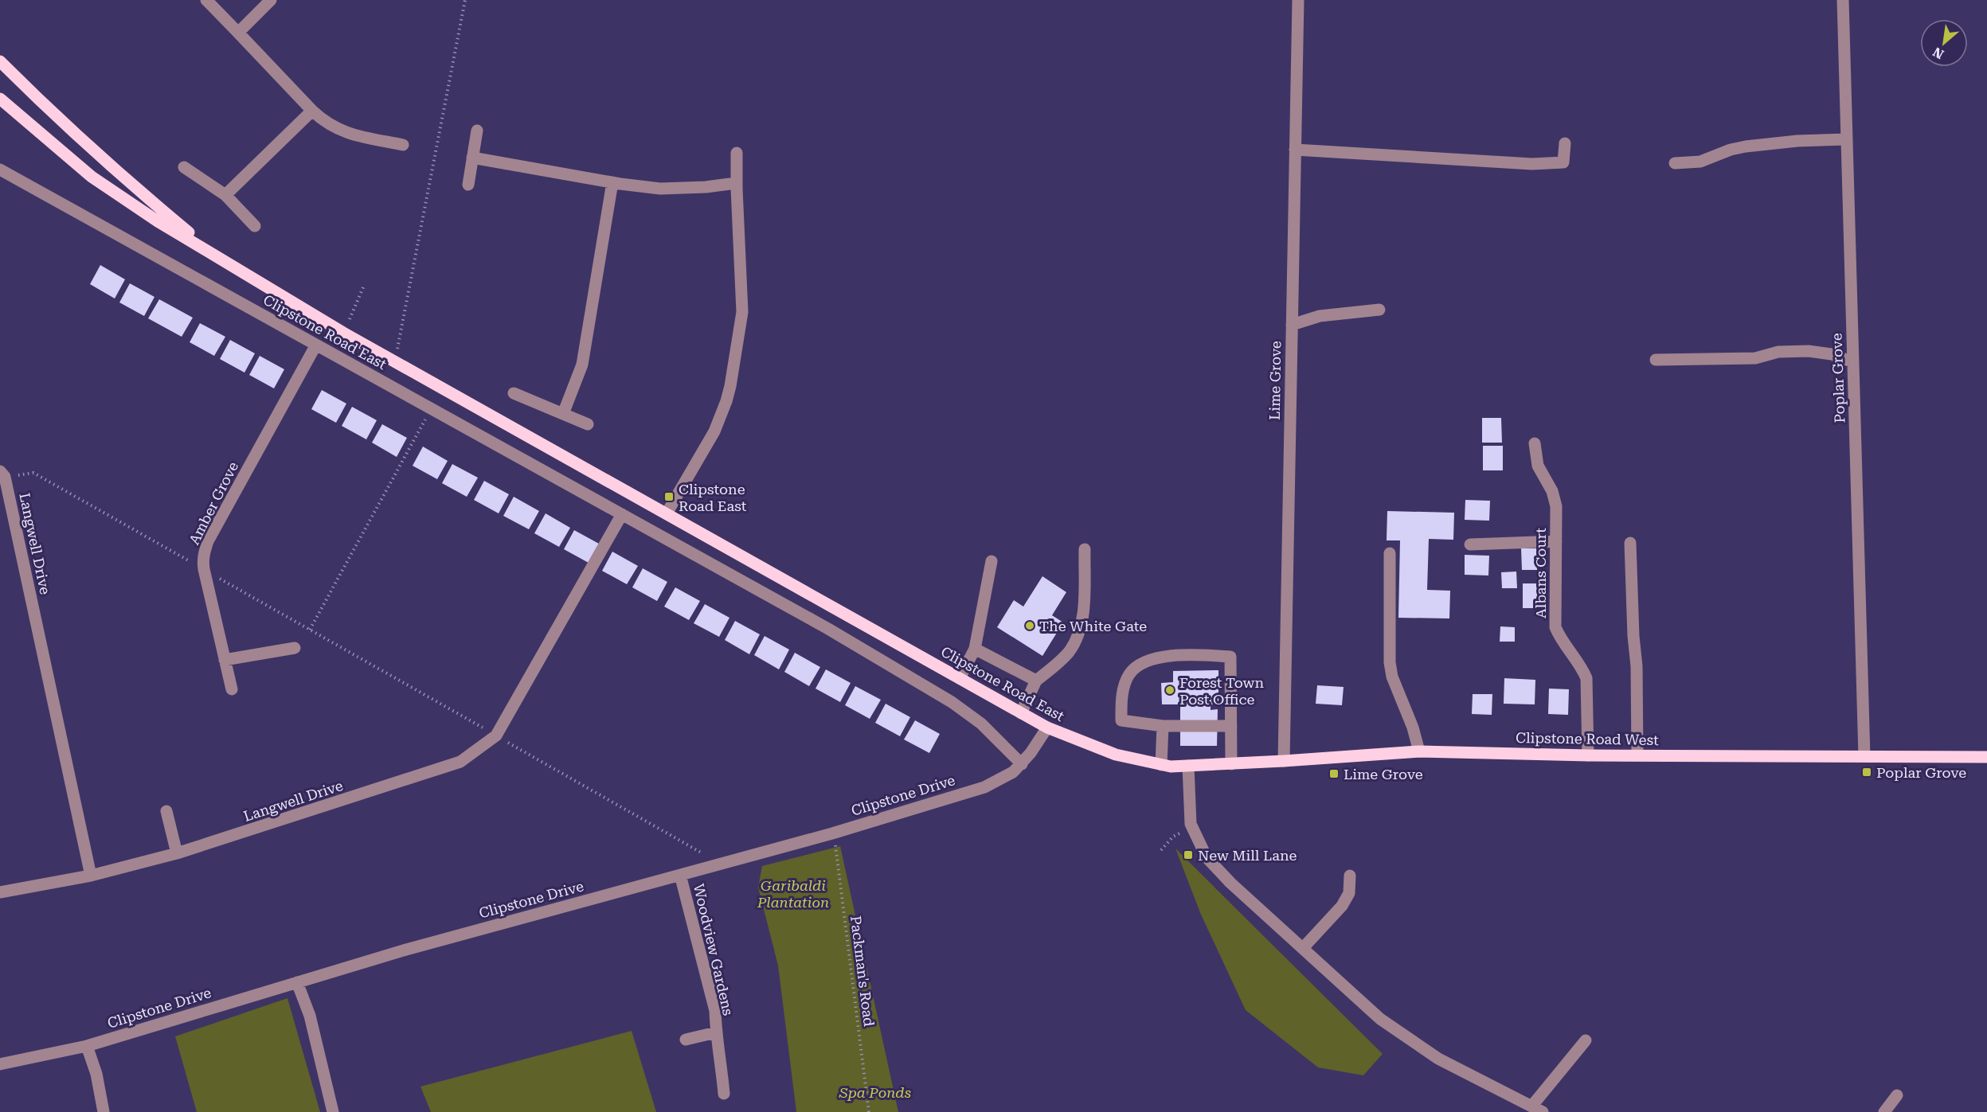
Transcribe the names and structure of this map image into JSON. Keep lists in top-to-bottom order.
{
  "streets": {
    "main road": ["Clipstone Road East", "Clipstone Road West"],
    "street": [
      "Poplar Grove",
      "Lime Grove",
      "Amber Grove",
      "Langwell Drive",
      "Albans Court",
      "Clipstone Drive",
      "Woodview Gardens"
    ],
    "path": ["Packman's Road"]
  },
  "crossings": [
    ["Clipstone Road East", "Amber Grove"],
    ["Clipstone Road East", "Clipstone Road West"],
    ["Clipstone Road East", "Clipstone Drive"],
    ["Poplar Grove", "Clipstone Road West"],
    ["Lime Grove", "Clipstone Road West"],
    ["Albans Court", "Clipstone Road West"],
    ["Clipstone Drive", "Woodview Gardens"],
    ["Clipstone Drive", "Packman's Road"]
  ],
  "parks": ["Garibaldi Plantation", "Spa Ponds"],
  "places": {
    "transit": [
      "Clipstone Road East",
      "Poplar Grove",
      "Lime Grove",
      "New Mill Lane"
    ],
    "other": ["The White Gate", "Forest Town Post Office"]
  },
  "north": "bottom left"
}
